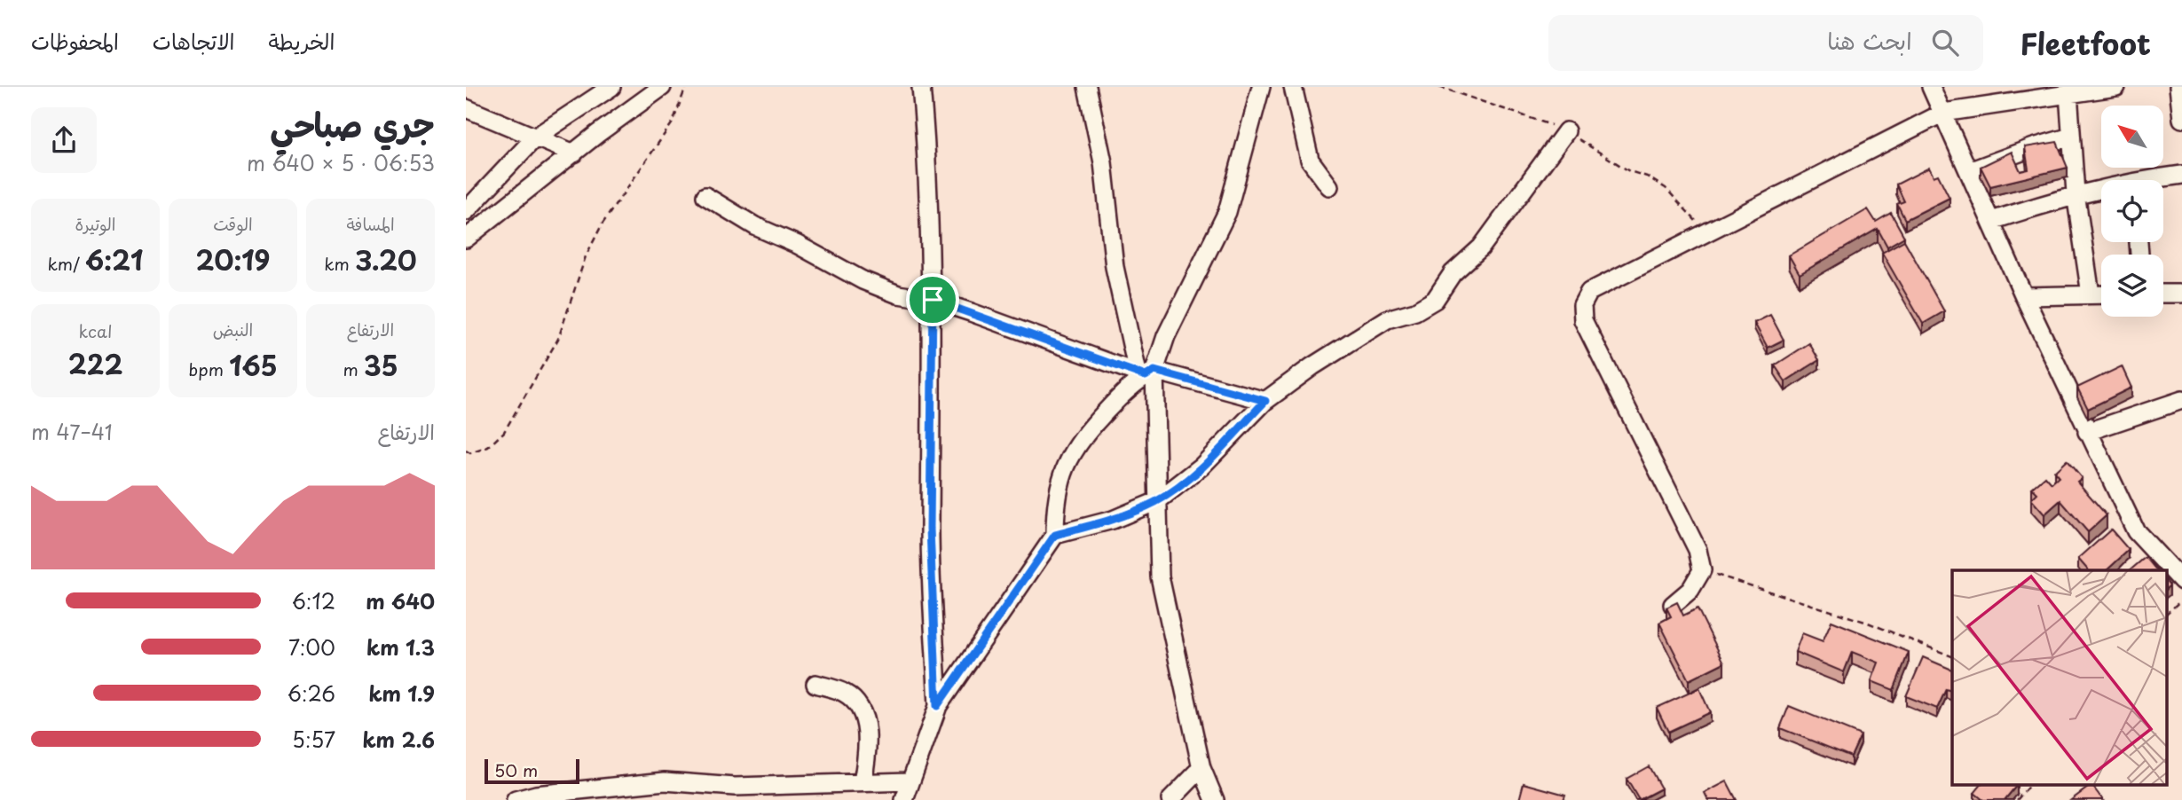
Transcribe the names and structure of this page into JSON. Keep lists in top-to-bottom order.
{
  "scale_bar": "50 m",
  "north": "top left",
  "page": {
    "header": "Fleetfoot",
    "search": "ابحث هنا",
    "nav": ["الخريطة", "الاتجاهات", "المحفوظات"],
    "heading": ["جري صباحي", "06:53 · 5 × 640 m"],
    "stats": [
      ["المسافة", "3.20 km"],
      ["الوقت", "20:19"],
      ["الوتيرة", "6:21 /km"],
      ["الارتفاع", "35 m"],
      ["النبض", "165 bpm"],
      ["kcal", "222"]
    ],
    "chart": ["الارتفاع", "41–47 m"],
    "list": [
      {
        "name": "640 m",
        "note": "6:12"
      },
      {
        "name": "1.3 km",
        "note": "7:00"
      },
      {
        "name": "1.9 km",
        "note": "6:26"
      },
      {
        "name": "2.6 km",
        "note": "5:57"
      }
    ],
    "scale": "50 m"
  }
}
